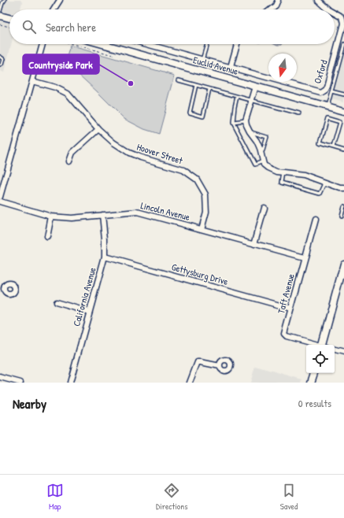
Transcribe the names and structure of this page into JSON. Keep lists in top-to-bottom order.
{
  "streets": {
    "main road": ["Euclid Avenue"],
    "street": [
      "Oxford",
      "Hoover Street",
      "Lincoln Avenue",
      "Gettysburg Drive",
      "Taft Avenue",
      "California Avenue"
    ]
  },
  "crossings": [
    ["Hoover Street", "Lincoln Avenue"],
    ["Lincoln Avenue", "Taft Avenue"],
    ["Lincoln Avenue", "California Avenue"],
    ["Gettysburg Drive", "Taft Avenue"],
    ["Gettysburg Drive", "California Avenue"]
  ],
  "places": ["Countryside Park"],
  "north": "bottom",
  "page": {
    "search": "Search here",
    "heading": ["Nearby", "0 results"],
    "nav": ["Map", "Directions", "Saved"]
  }
}
